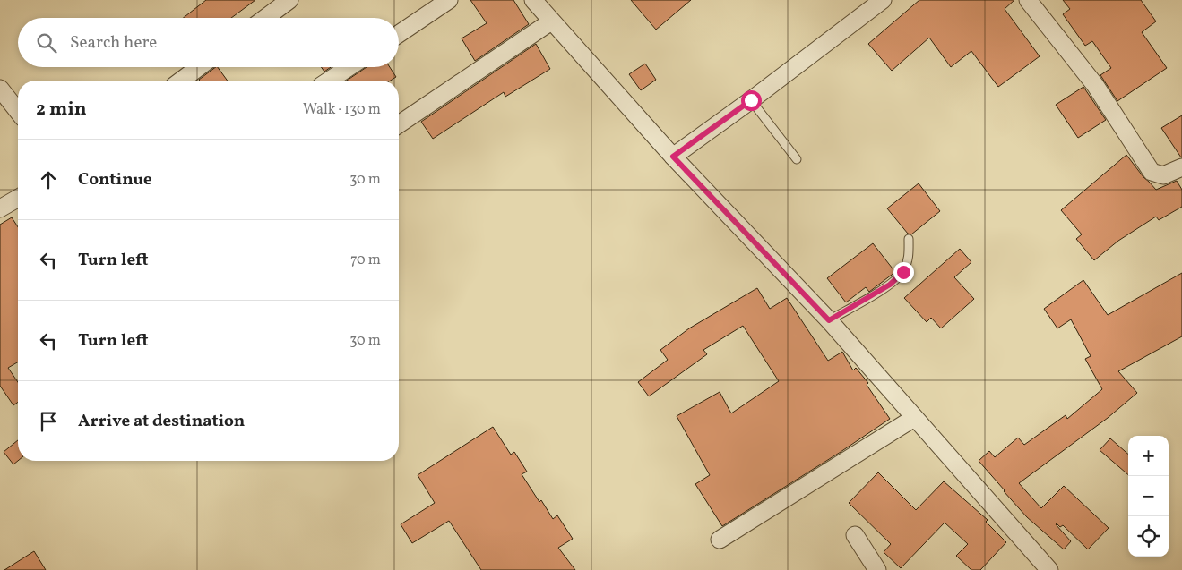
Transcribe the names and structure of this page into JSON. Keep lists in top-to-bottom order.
{
  "page": {
    "search": "Search here",
    "heading": ["2 min", "Walk · 130 m"],
    "list": [
      ["Continue", "30 m"],
      ["Turn left", "70 m"],
      ["Turn left", "30 m"],
      "Arrive at destination"
    ],
    "map_buttons": ["+", "−"]
  }
}
